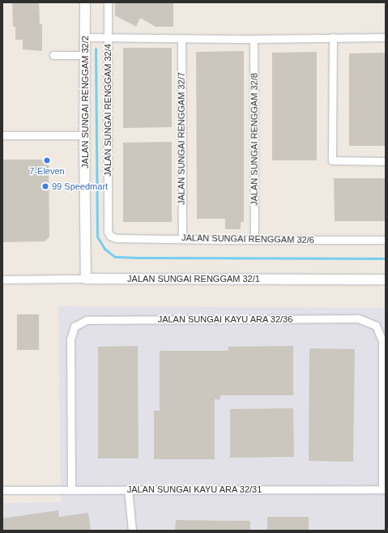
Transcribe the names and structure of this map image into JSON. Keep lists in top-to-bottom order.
{
  "streets": {
    "street": [
      "JALAN SUNGAI RENGGAM 32/2",
      "JALAN SUNGAI RENGGAM 32/4",
      "JALAN SUNGAI RENGGAM 32/7",
      "JALAN SUNGAI RENGGAM 32/8",
      "JALAN SUNGAI RENGGAM 32/6",
      "JALAN SUNGAI RENGGAM 32/1",
      "JALAN SUNGAI KAYU ARA 32/36",
      "JALAN SUNGAI KAYU ARA 32/31"
    ]
  },
  "crossings": [
    ["JALAN SUNGAI RENGGAM 32/2", "JALAN SUNGAI RENGGAM 32/1"],
    ["JALAN SUNGAI RENGGAM 32/4", "JALAN SUNGAI RENGGAM 32/6"],
    ["JALAN SUNGAI RENGGAM 32/7", "JALAN SUNGAI RENGGAM 32/6"],
    ["JALAN SUNGAI RENGGAM 32/8", "JALAN SUNGAI RENGGAM 32/6"],
    ["JALAN SUNGAI KAYU ARA 32/36", "JALAN SUNGAI KAYU ARA 32/31"]
  ],
  "places": ["7-Eleven", "99 Speedmart"]
}
